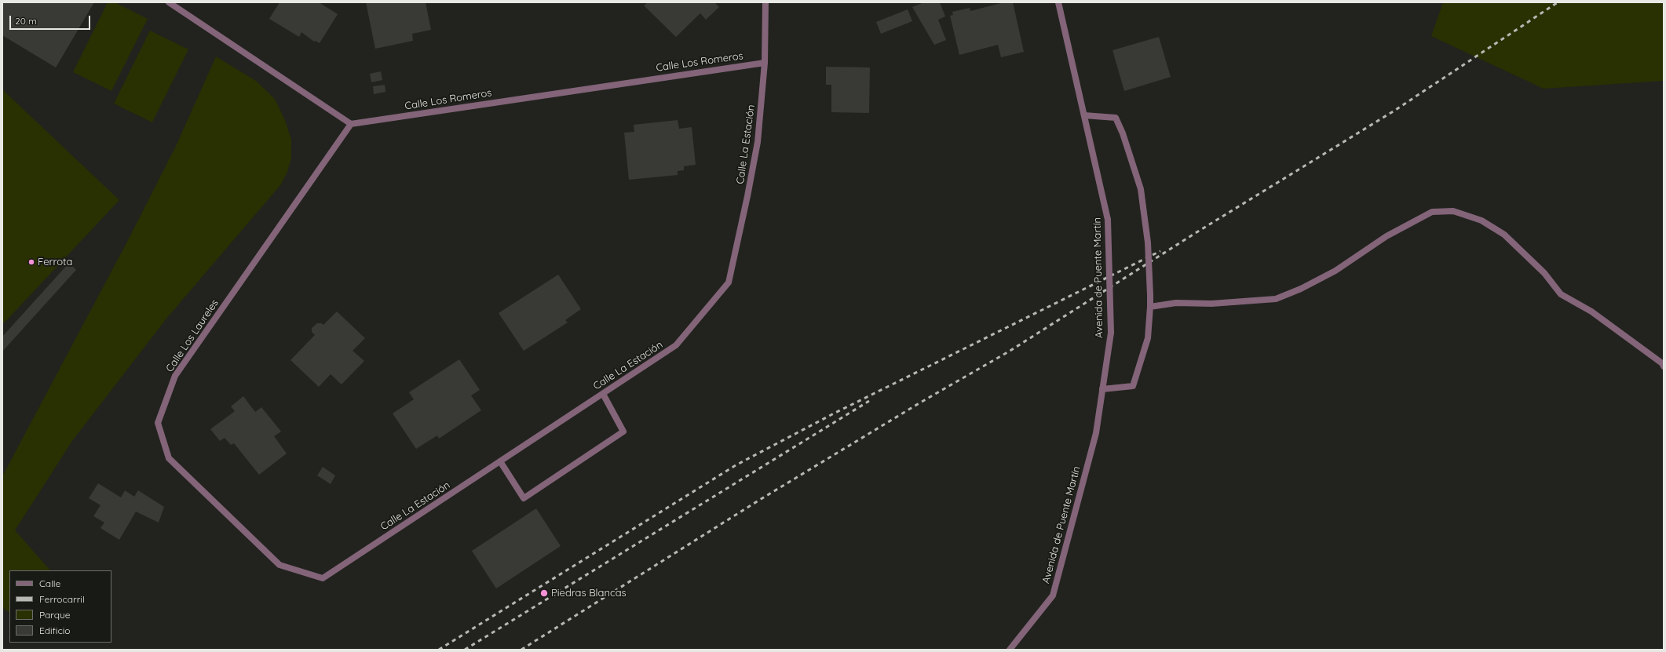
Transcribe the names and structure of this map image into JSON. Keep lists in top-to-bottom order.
{
  "streets": {
    "street": [
      "Calle Los Romeros",
      "Calle La Estación",
      "Avenida de Puente Martín",
      "Calle Los Laureles"
    ]
  },
  "crossings": [
    ["Calle Los Romeros", "Calle La Estación"],
    ["Calle Los Romeros", "Calle Los Laureles"],
    ["Calle La Estación", "Calle Los Laureles"]
  ],
  "places": ["Ferrota", "Piedras Blancas"],
  "legend": [
    "Calle",
    "Ferrocarril",
    "Parque",
    "Edificio"
  ],
  "scale_bar": "20 m"
}
